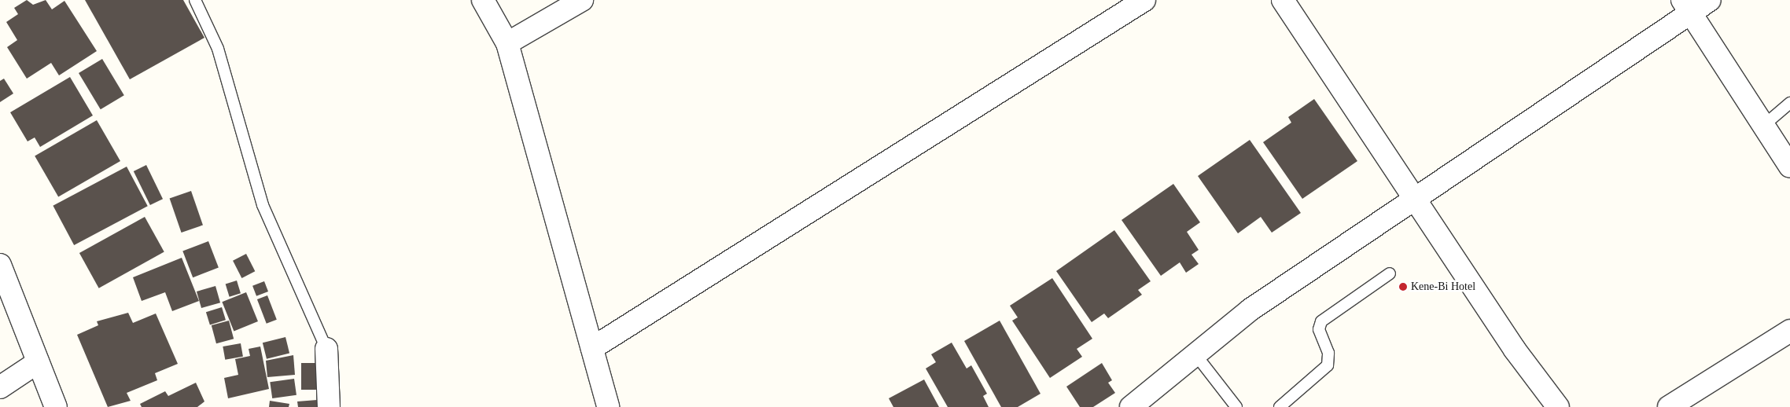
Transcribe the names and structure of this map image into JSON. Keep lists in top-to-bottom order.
{
  "places": ["Kene-Bi Hotel"]
}
